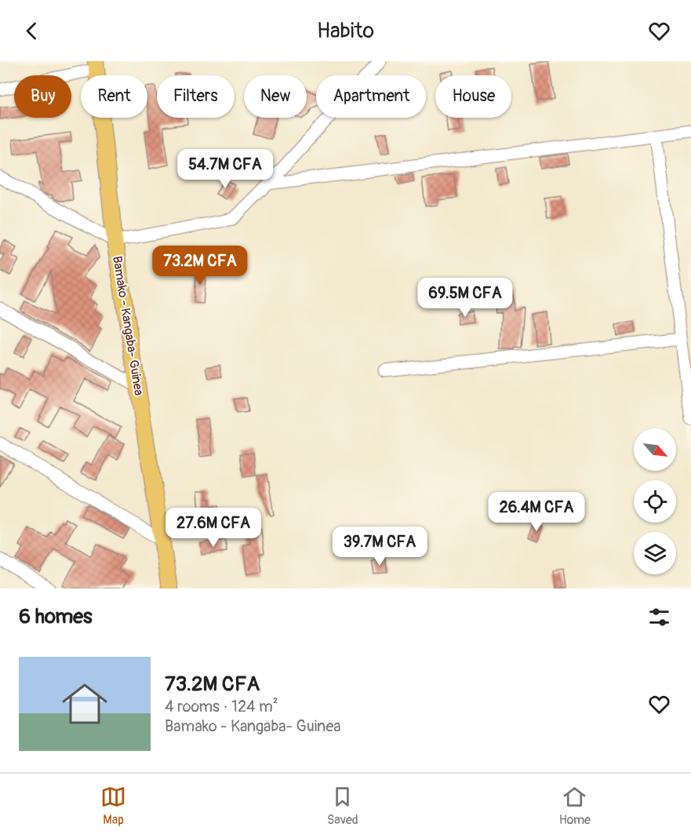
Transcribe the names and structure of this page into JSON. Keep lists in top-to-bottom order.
{
  "streets": {
    "main road": ["Bamako - Kangaba- Guinea"]
  },
  "north": "bottom right",
  "page": {
    "header": "Habito",
    "chip": [
      "Buy",
      "Rent",
      "Filters",
      "New",
      "Apartment",
      "House"
    ],
    "price": [
      "54.7M CFA",
      "73.2M CFA",
      "69.5M CFA",
      "26.4M CFA",
      "27.6M CFA",
      "39.7M CFA"
    ],
    "heading": "6 homes",
    "list": [
      {
        "name": "73.2M CFA",
        "note": "4 rooms · 124 m² · Bamako - Kangaba- Guinea"
      }
    ],
    "tabs": ["Map", "Saved", "Home"]
  }
}
